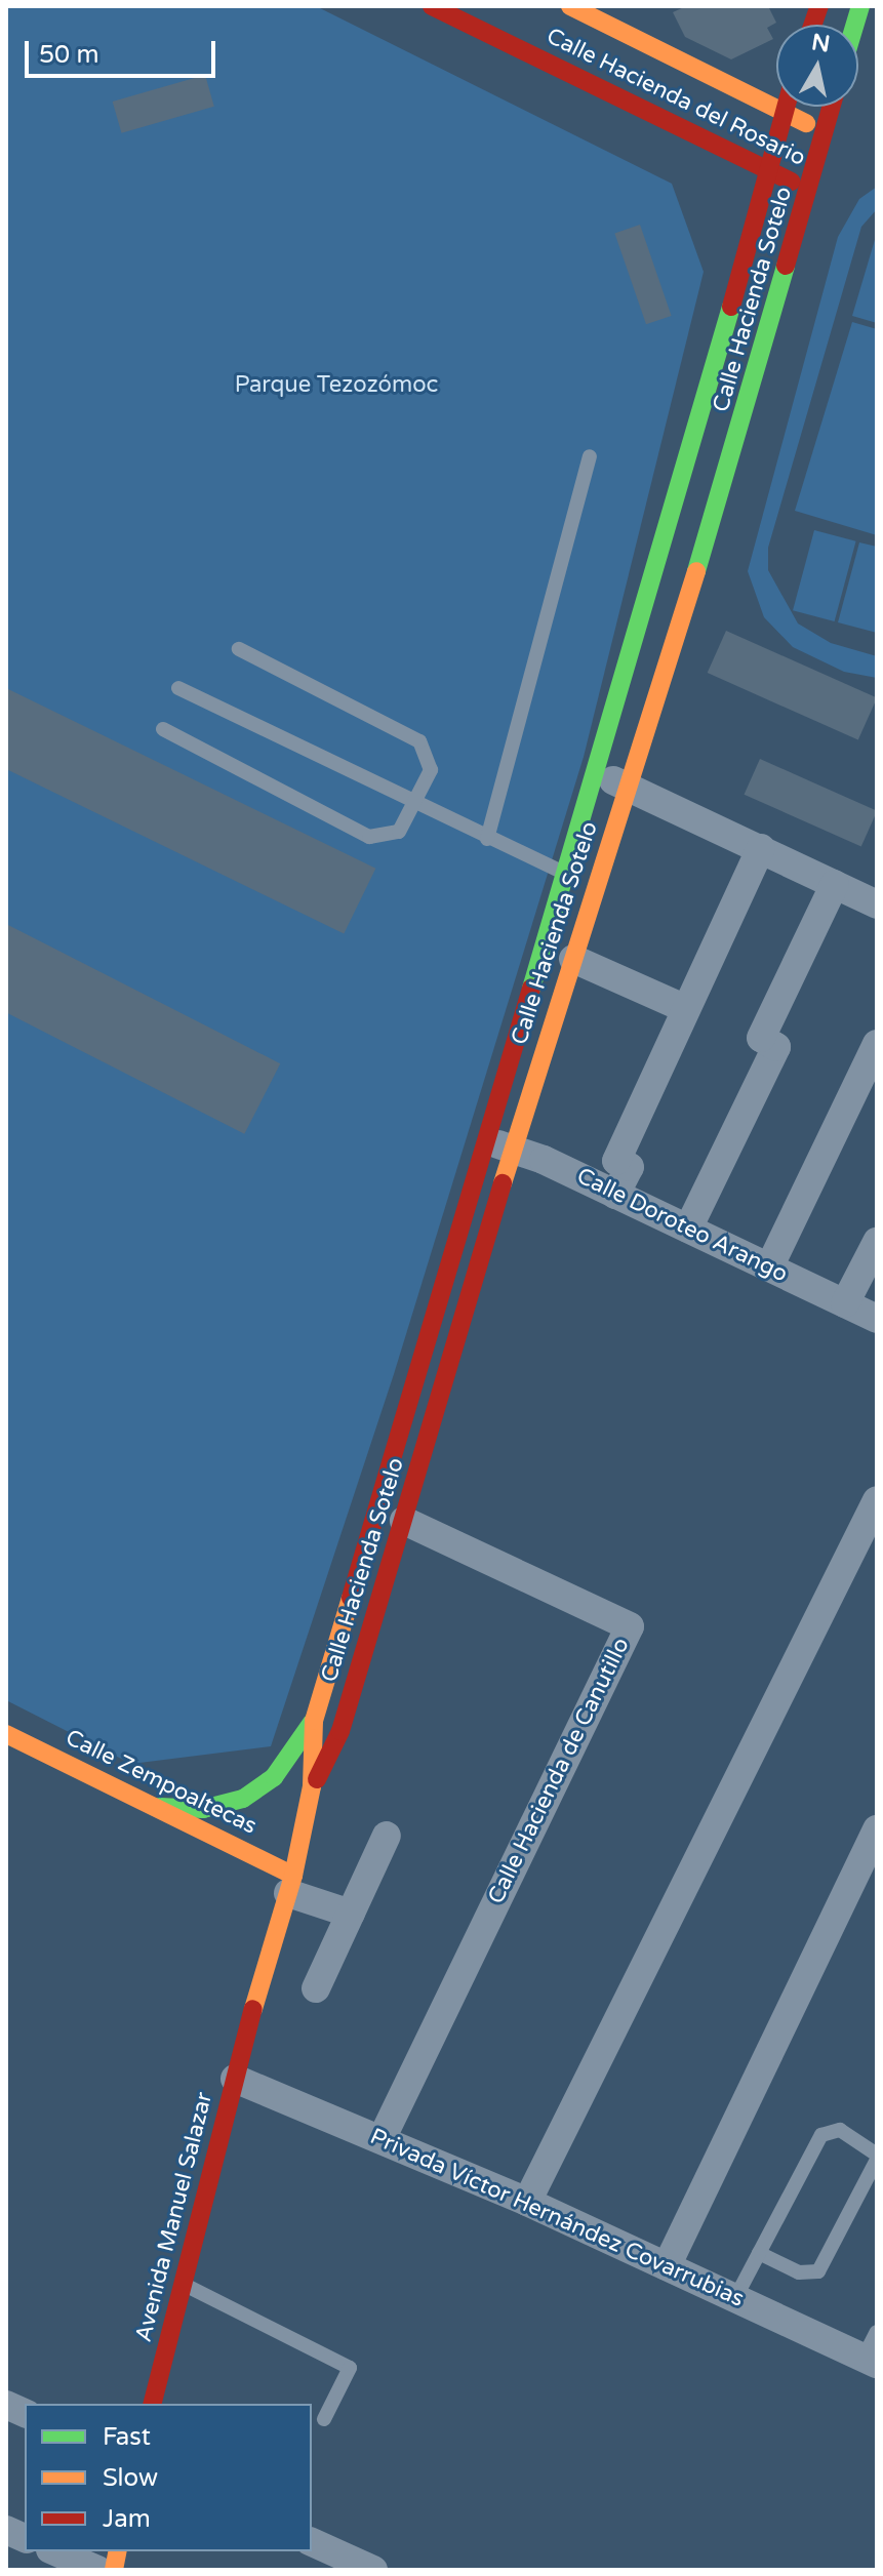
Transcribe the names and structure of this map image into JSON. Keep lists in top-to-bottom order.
{
  "streets": {
    "street": [
      "Calle Hacienda del Rosario",
      "Calle Hacienda Sotelo",
      "Calle Doroteo Arango",
      "Calle Hacienda de Canutillo",
      "Calle Zempoaltecas",
      "Avenida Manuel Salazar",
      "Privada Víctor Hernández Covarrubias"
    ]
  },
  "crossings": [
    ["Calle Hacienda del Rosario", "Calle Hacienda Sotelo"],
    ["Calle Hacienda Sotelo", "Calle Doroteo Arango"],
    ["Calle Hacienda Sotelo", "Calle Hacienda de Canutillo"],
    ["Calle Hacienda Sotelo", "Calle Zempoaltecas"],
    ["Calle Hacienda Sotelo", "Avenida Manuel Salazar"],
    ["Calle Hacienda de Canutillo", "Privada Víctor Hernández Covarrubias"],
    ["Avenida Manuel Salazar", "Privada Víctor Hernández Covarrubias"]
  ],
  "parks": ["Parque Tezozómoc"],
  "legend": ["Fast", "Slow", "Jam"],
  "scale_bar": "50 m",
  "north": "top"
}
